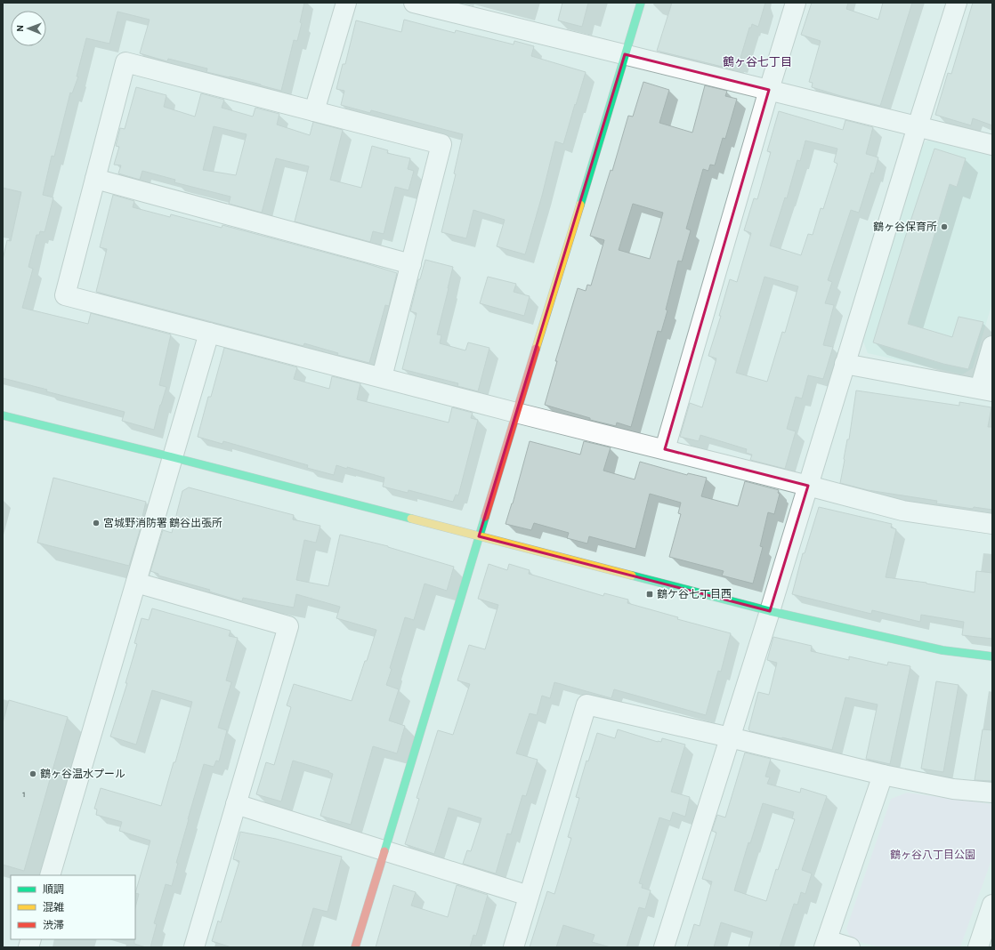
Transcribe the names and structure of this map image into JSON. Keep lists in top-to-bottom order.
{
  "districts": ["鶴ヶ谷七丁目"],
  "parks": ["鶴ヶ谷八丁目公園"],
  "places": {
    "other": ["鶴ヶ谷保育所", "宮城野消防署 鶴谷出張所", "鶴ヶ谷温水プール"],
    "transit": ["鶴ケ谷七丁目西"]
  },
  "house_numbers": ["1"],
  "legend": ["順調", "混雑", "渋滞"],
  "north": "left"
}
